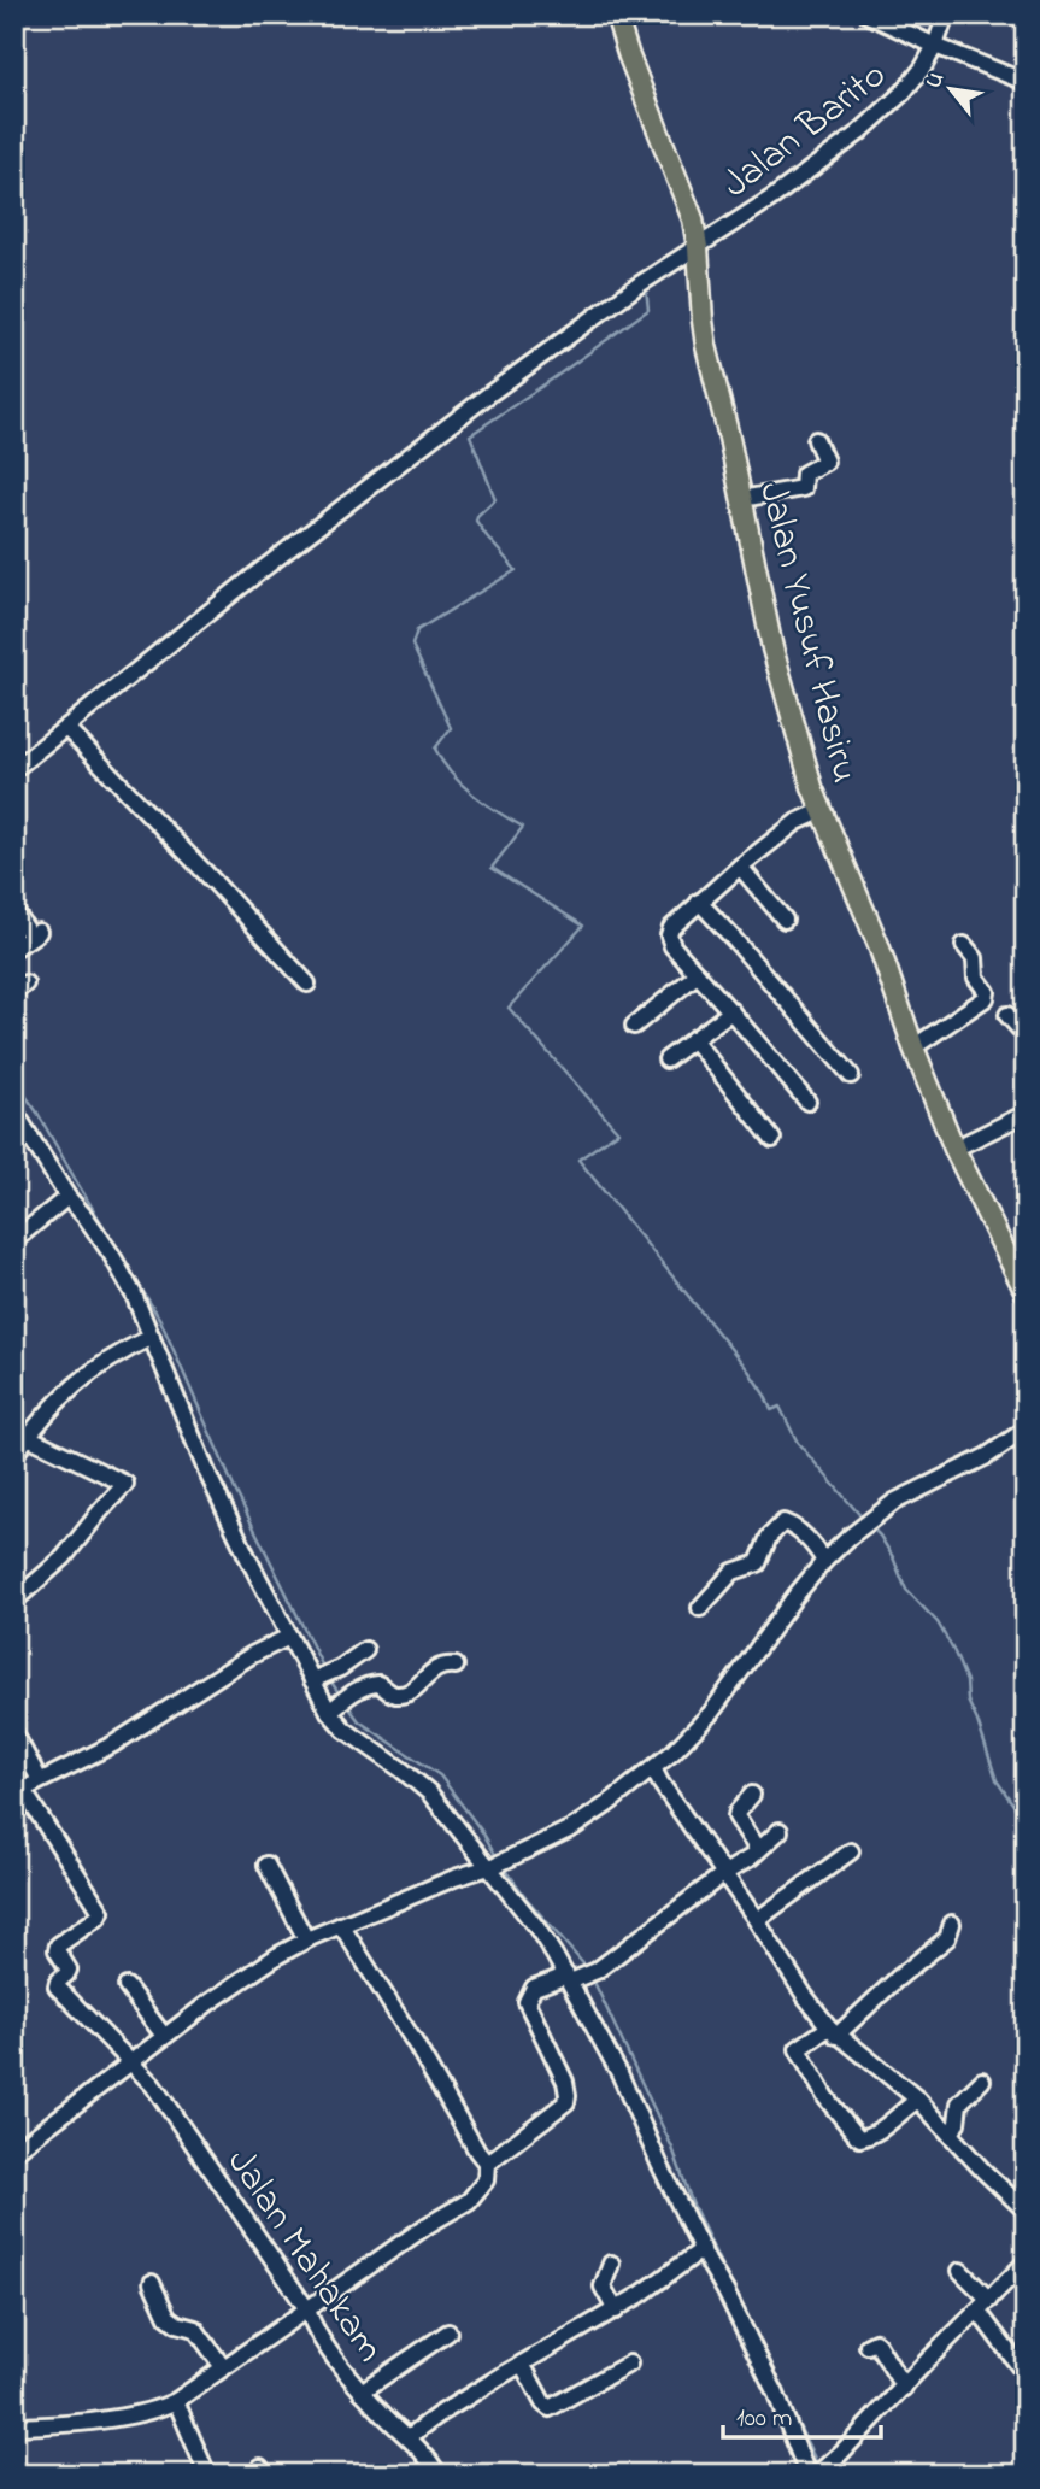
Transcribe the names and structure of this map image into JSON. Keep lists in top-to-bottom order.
{
  "streets": {
    "main road": ["Jalan Yusuf Hasiru"],
    "street": ["Jalan Barito", "Jalan Mahakam"]
  },
  "crossings": [
    ["Jalan Barito", "Jalan Yusuf Hasiru"]
  ],
  "scale_bar": "100 m",
  "north": "top left"
}
